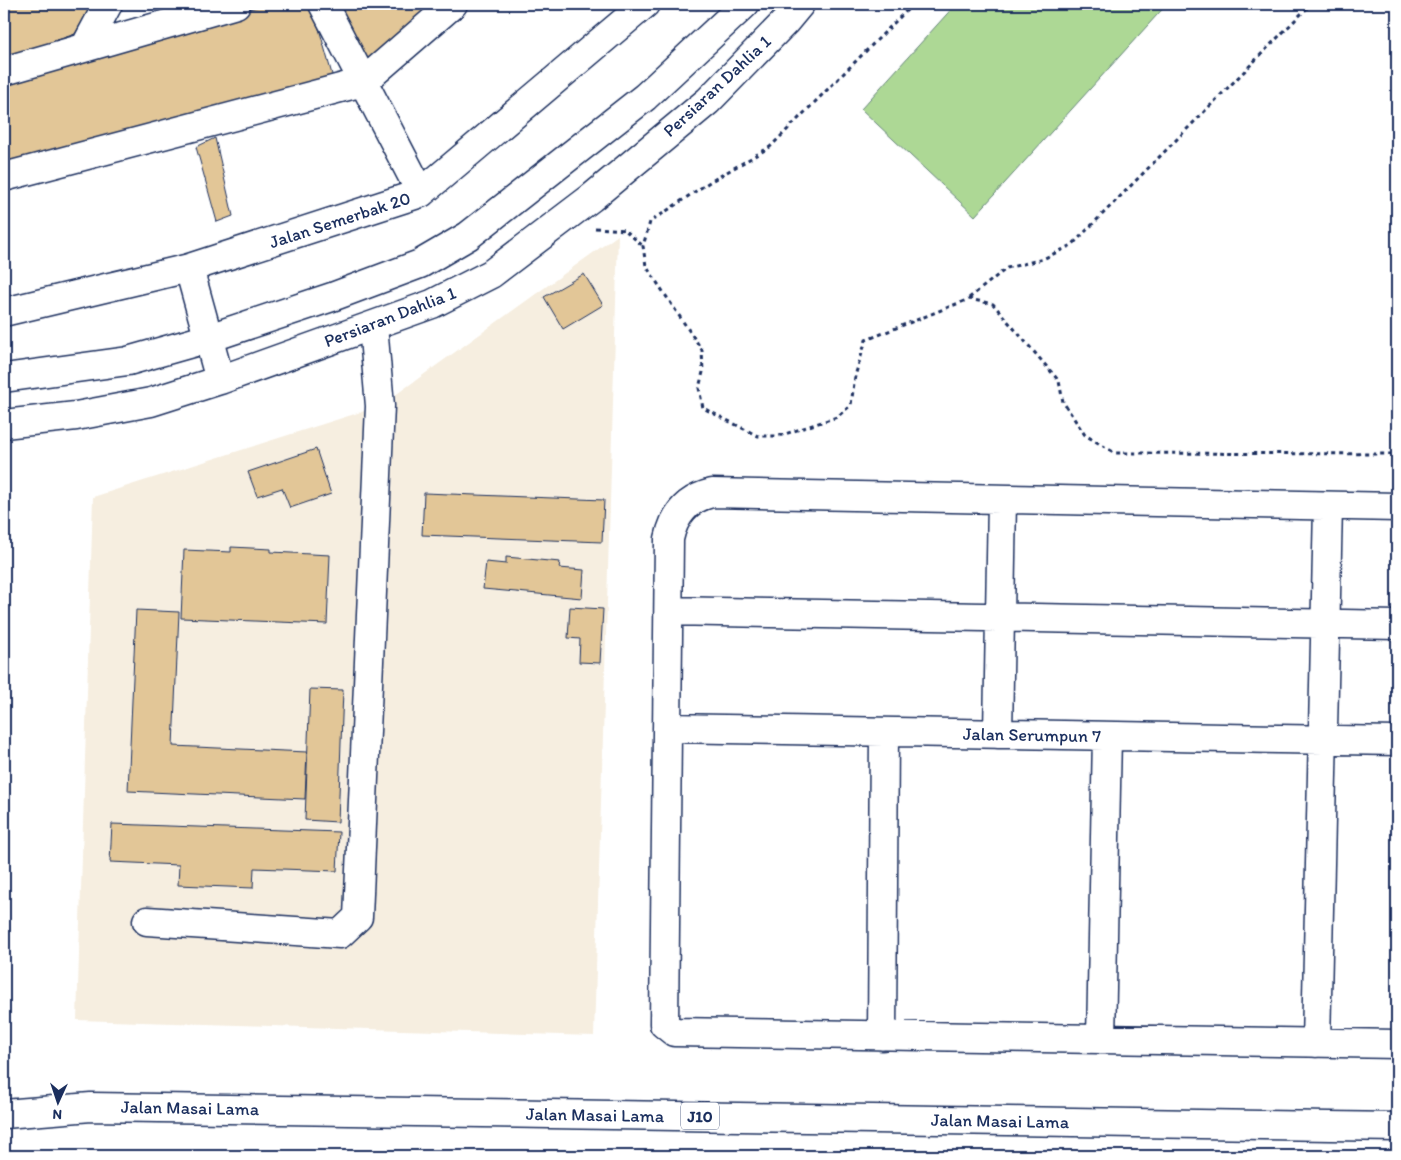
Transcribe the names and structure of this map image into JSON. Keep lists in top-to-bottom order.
{
  "streets": {
    "street": [
      "Persiaran Dahlia 1",
      "Jalan Semerbak 20",
      "Jalan Serumpun 7",
      "Jalan Masai Lama",
      "J10"
    ]
  },
  "north": "bottom"
}
